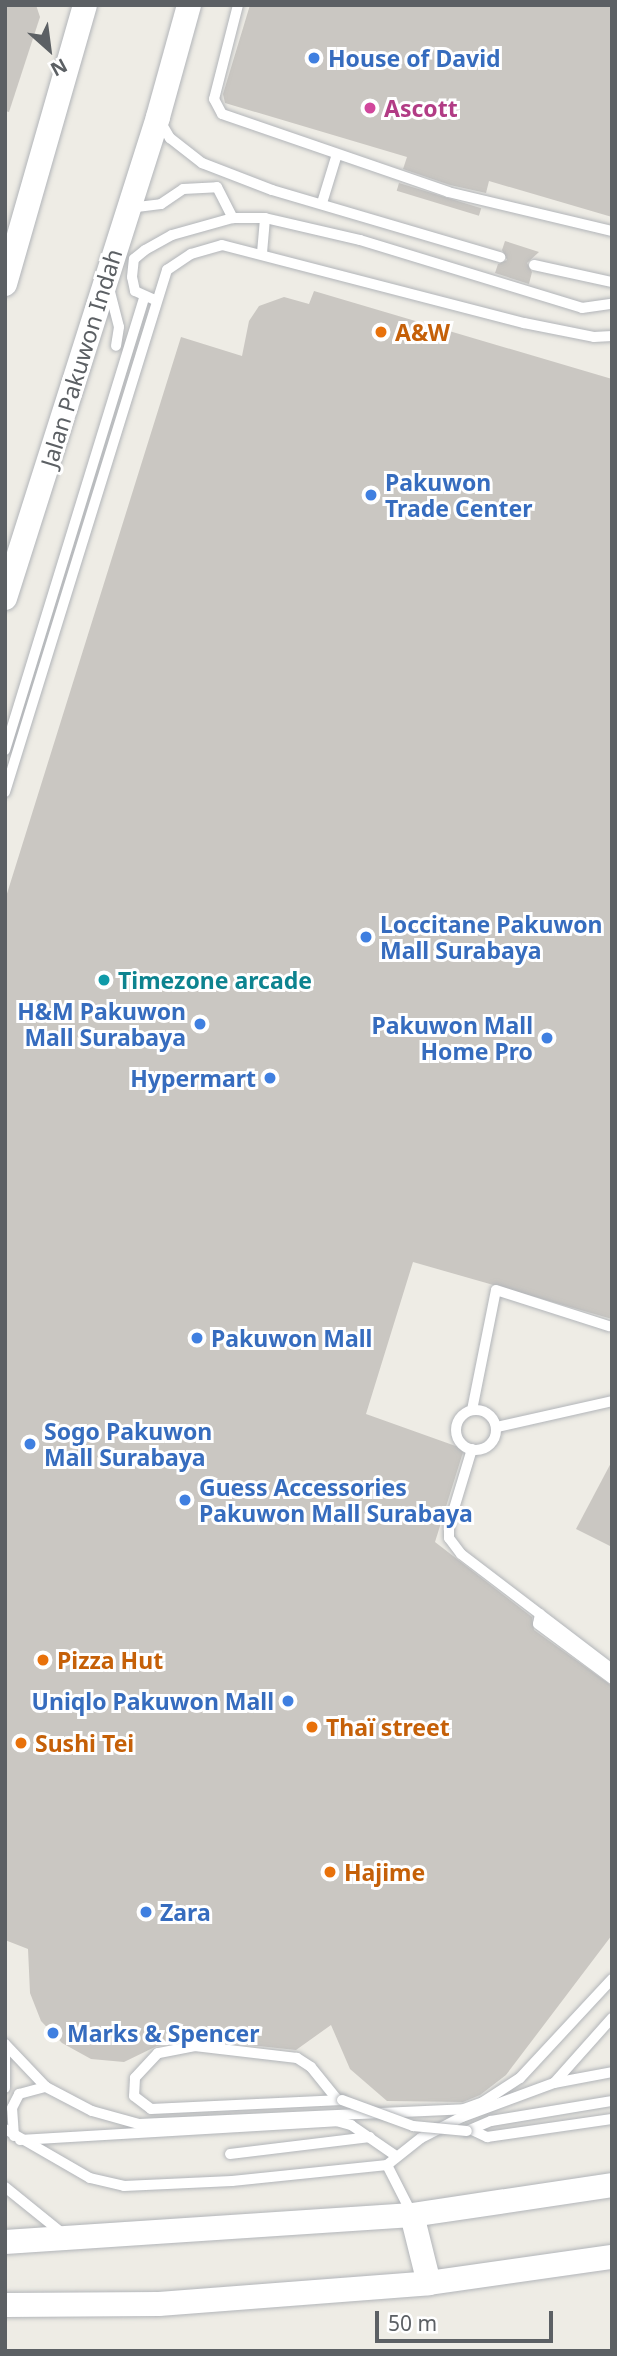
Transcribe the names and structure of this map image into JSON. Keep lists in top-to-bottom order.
{
  "streets": {
    "street": ["Jalan Pakuwon Indah"]
  },
  "places": [
    "House of David",
    "Ascott",
    "A&W",
    "Pakuwon Trade Center",
    "Loccitane Pakuwon Mall Surabaya",
    "Timezone arcade",
    "H&M Pakuwon Mall Surabaya",
    "Pakuwon Mall Home Pro",
    "Hypermart",
    "Pakuwon Mall",
    "Sogo Pakuwon Mall Surabaya",
    "Guess Accessories Pakuwon Mall Surabaya",
    "Pizza Hut",
    "Uniqlo Pakuwon Mall",
    "Thaï street",
    "Sushi Tei",
    "Hajime",
    "Zara",
    "Marks & Spencer"
  ],
  "scale_bar": "50 m",
  "north": "bottom right"
}
